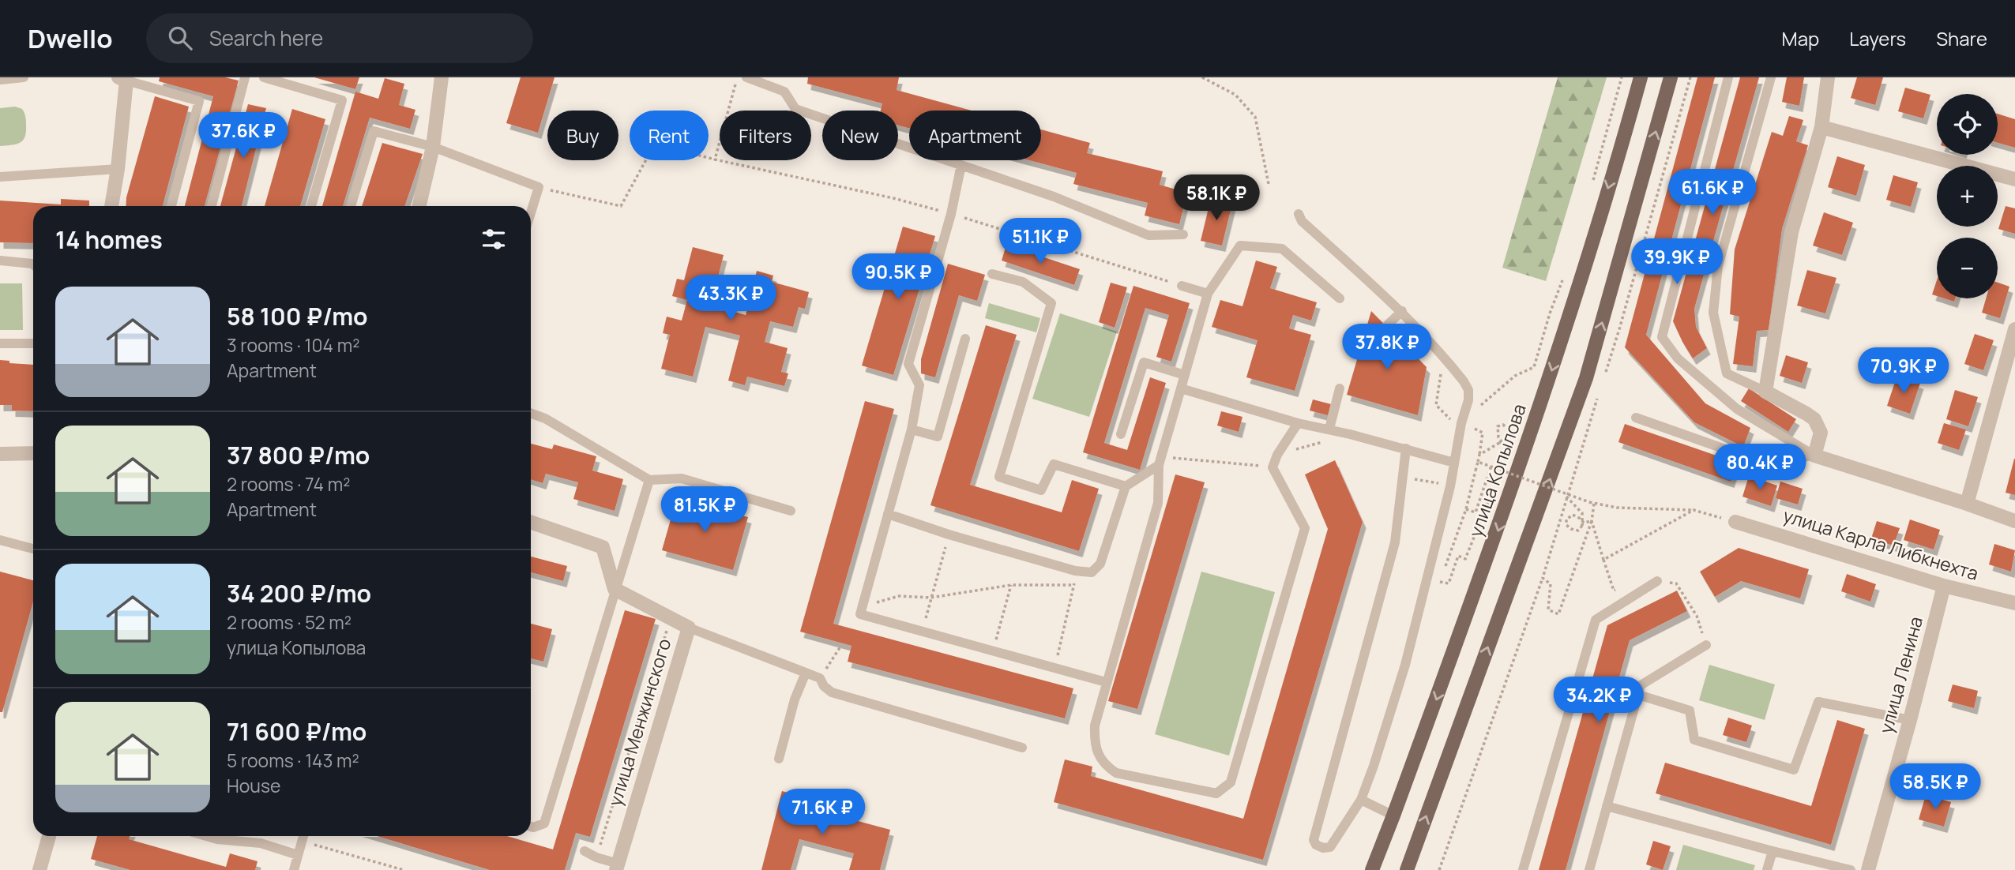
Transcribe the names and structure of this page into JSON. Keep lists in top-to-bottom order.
{
  "streets": {
    "main road": ["улица Копылова"],
    "street": ["улица Карла Либкнехта", "улица Ленина", "улица Менжинского"]
  },
  "crossings": [
    ["улица Карла Либкнехта", "улица Ленина"]
  ],
  "page": {
    "header": "Dwello",
    "search": "Search here",
    "nav": ["Map", "Layers", "Share"],
    "map_buttons": ["+", "−"],
    "chip": [
      "Buy",
      "Rent",
      "Filters",
      "New",
      "Apartment"
    ],
    "price": [
      "37.6K ₽",
      "61.6K ₽",
      "58.1K ₽",
      "51.1K ₽",
      "39.9K ₽",
      "90.5K ₽",
      "43.3K ₽",
      "37.8K ₽",
      "70.9K ₽",
      "80.4K ₽",
      "81.5K ₽",
      "34.2K ₽",
      "58.5K ₽",
      "71.6K ₽"
    ],
    "heading": "14 homes",
    "list": [
      {
        "name": "58 100 ₽/mo",
        "note": "3 rooms · 104 m² · Apartment"
      },
      {
        "name": "37 800 ₽/mo",
        "note": "2 rooms · 74 m² · Apartment"
      },
      {
        "name": "34 200 ₽/mo",
        "note": "2 rooms · 52 m² · улица Копылова"
      },
      {
        "name": "71 600 ₽/mo",
        "note": "5 rooms · 143 m² · House"
      }
    ]
  }
}
